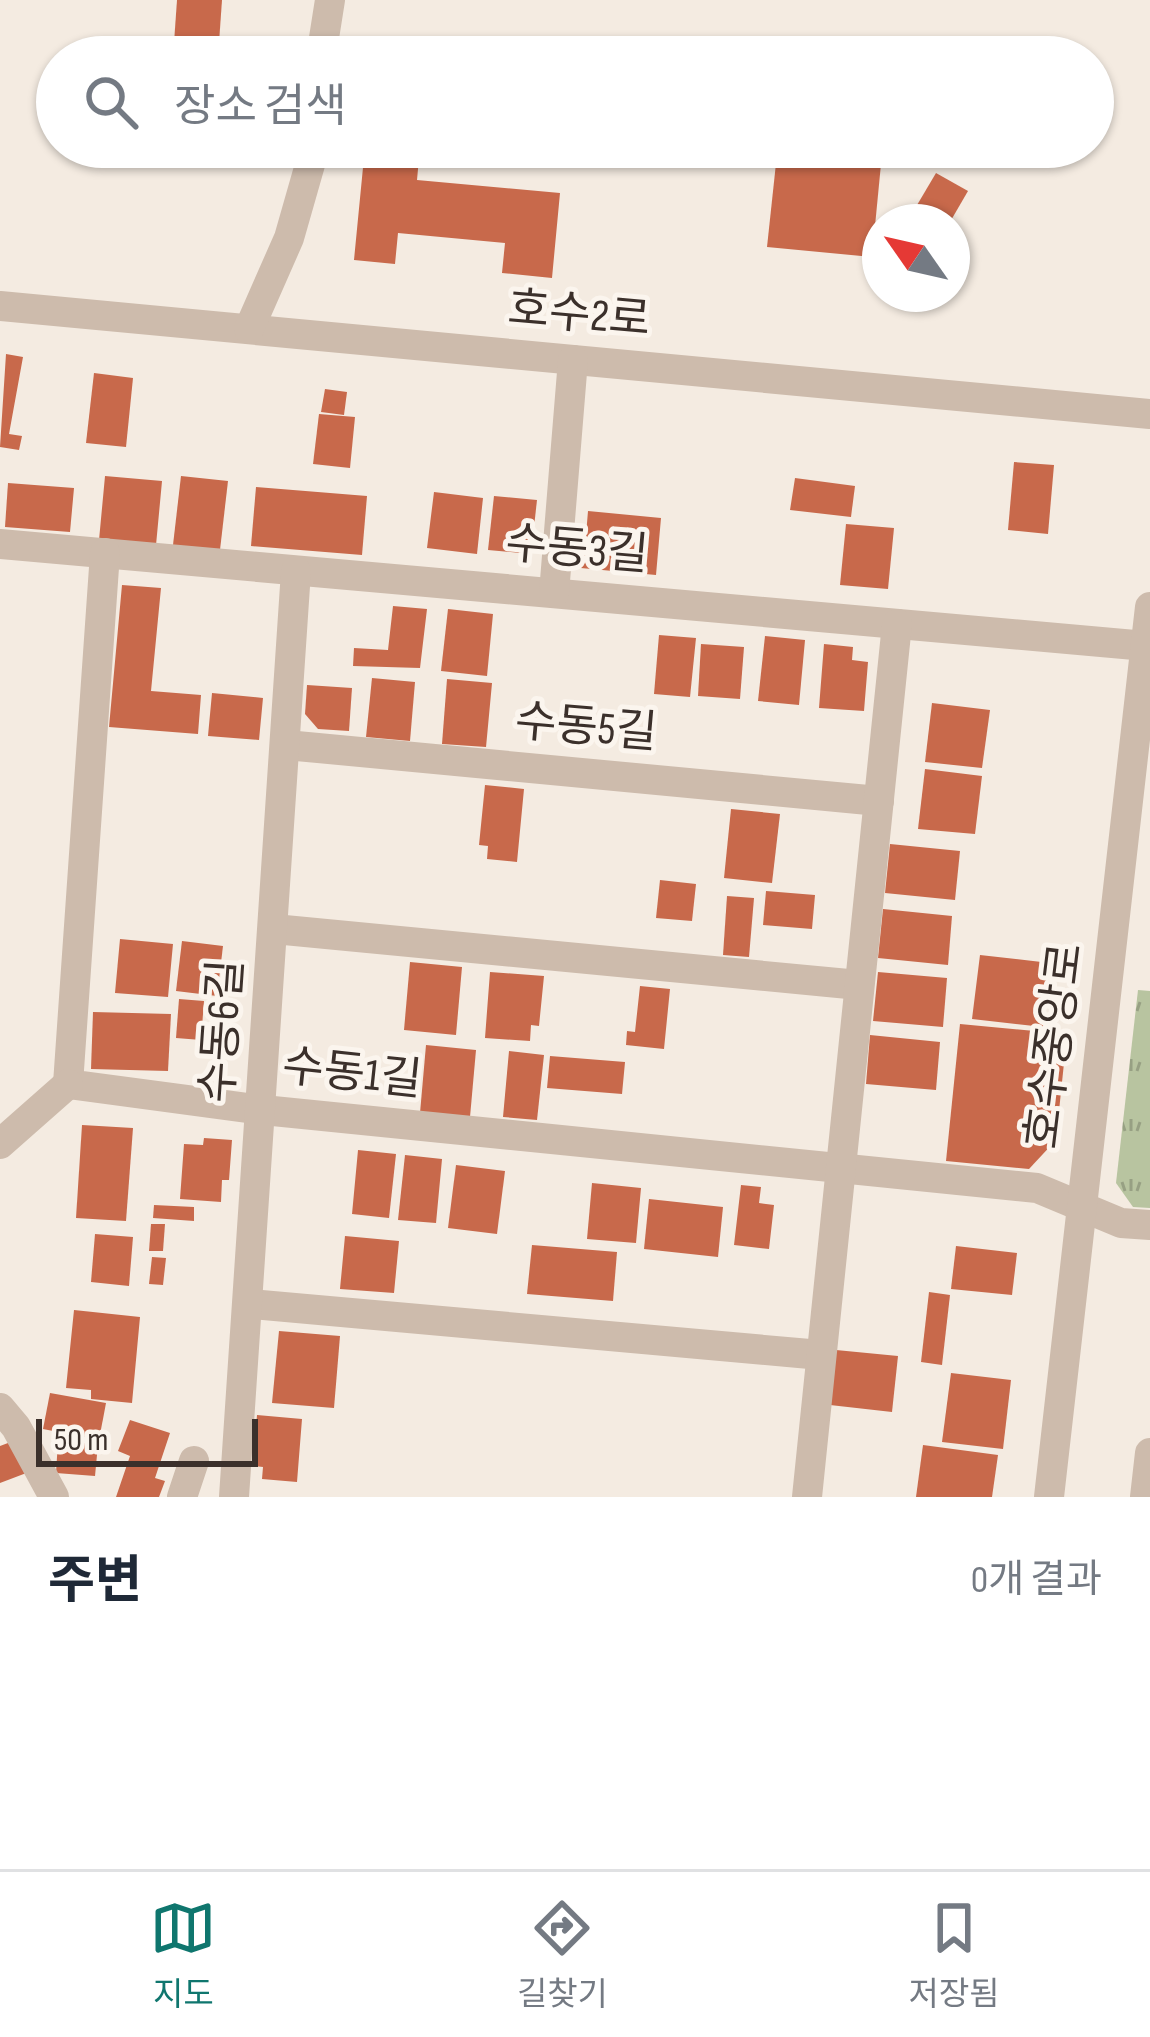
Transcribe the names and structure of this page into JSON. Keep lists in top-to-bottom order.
{
  "streets": {
    "street": [
      "호수2로",
      "수동3길",
      "수동5길",
      "수동6길",
      "호수중앙로",
      "수동1길"
    ]
  },
  "crossings": [
    ["수동3길", "수동6길"],
    ["수동3길", "호수중앙로"],
    ["수동5길", "수동6길"],
    ["수동6길", "수동1길"],
    ["호수중앙로", "수동1길"]
  ],
  "scale_bar": "50 m",
  "north": "top left",
  "page": {
    "search": "장소 검색",
    "scale": "50 m",
    "heading": ["주변", "0개 결과"],
    "nav": ["지도", "길찾기", "저장됨"]
  }
}
